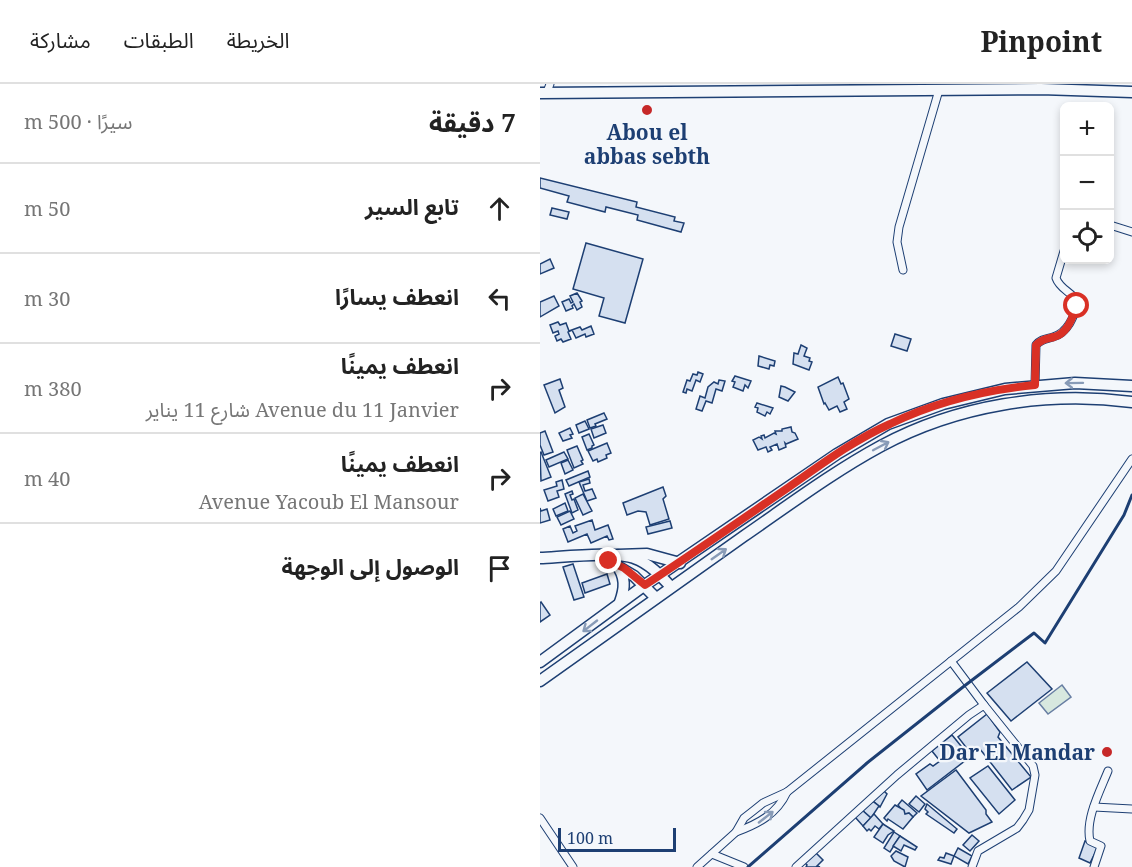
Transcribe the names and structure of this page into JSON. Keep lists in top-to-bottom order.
{
  "places": ["Abou el abbas sebth", "Dar El Mandar"],
  "scale_bar": "100 m",
  "page": {
    "header": "Pinpoint",
    "nav": ["الخريطة", "الطبقات", "مشاركة"],
    "heading": ["7 دقيقة", "سيرًا · 500 m"],
    "map_buttons": ["+", "−"],
    "list": [
      ["تابع السير", "50 m"],
      ["انعطف يسارًا", "30 m"],
      ["انعطف يمينًا", "Avenue du 11 Janvier شارع 11 يناير", "380 m"],
      ["انعطف يمينًا", "Avenue Yacoub El Mansour", "40 m"],
      "الوصول إلى الوجهة"
    ],
    "scale": "100 m"
  }
}
